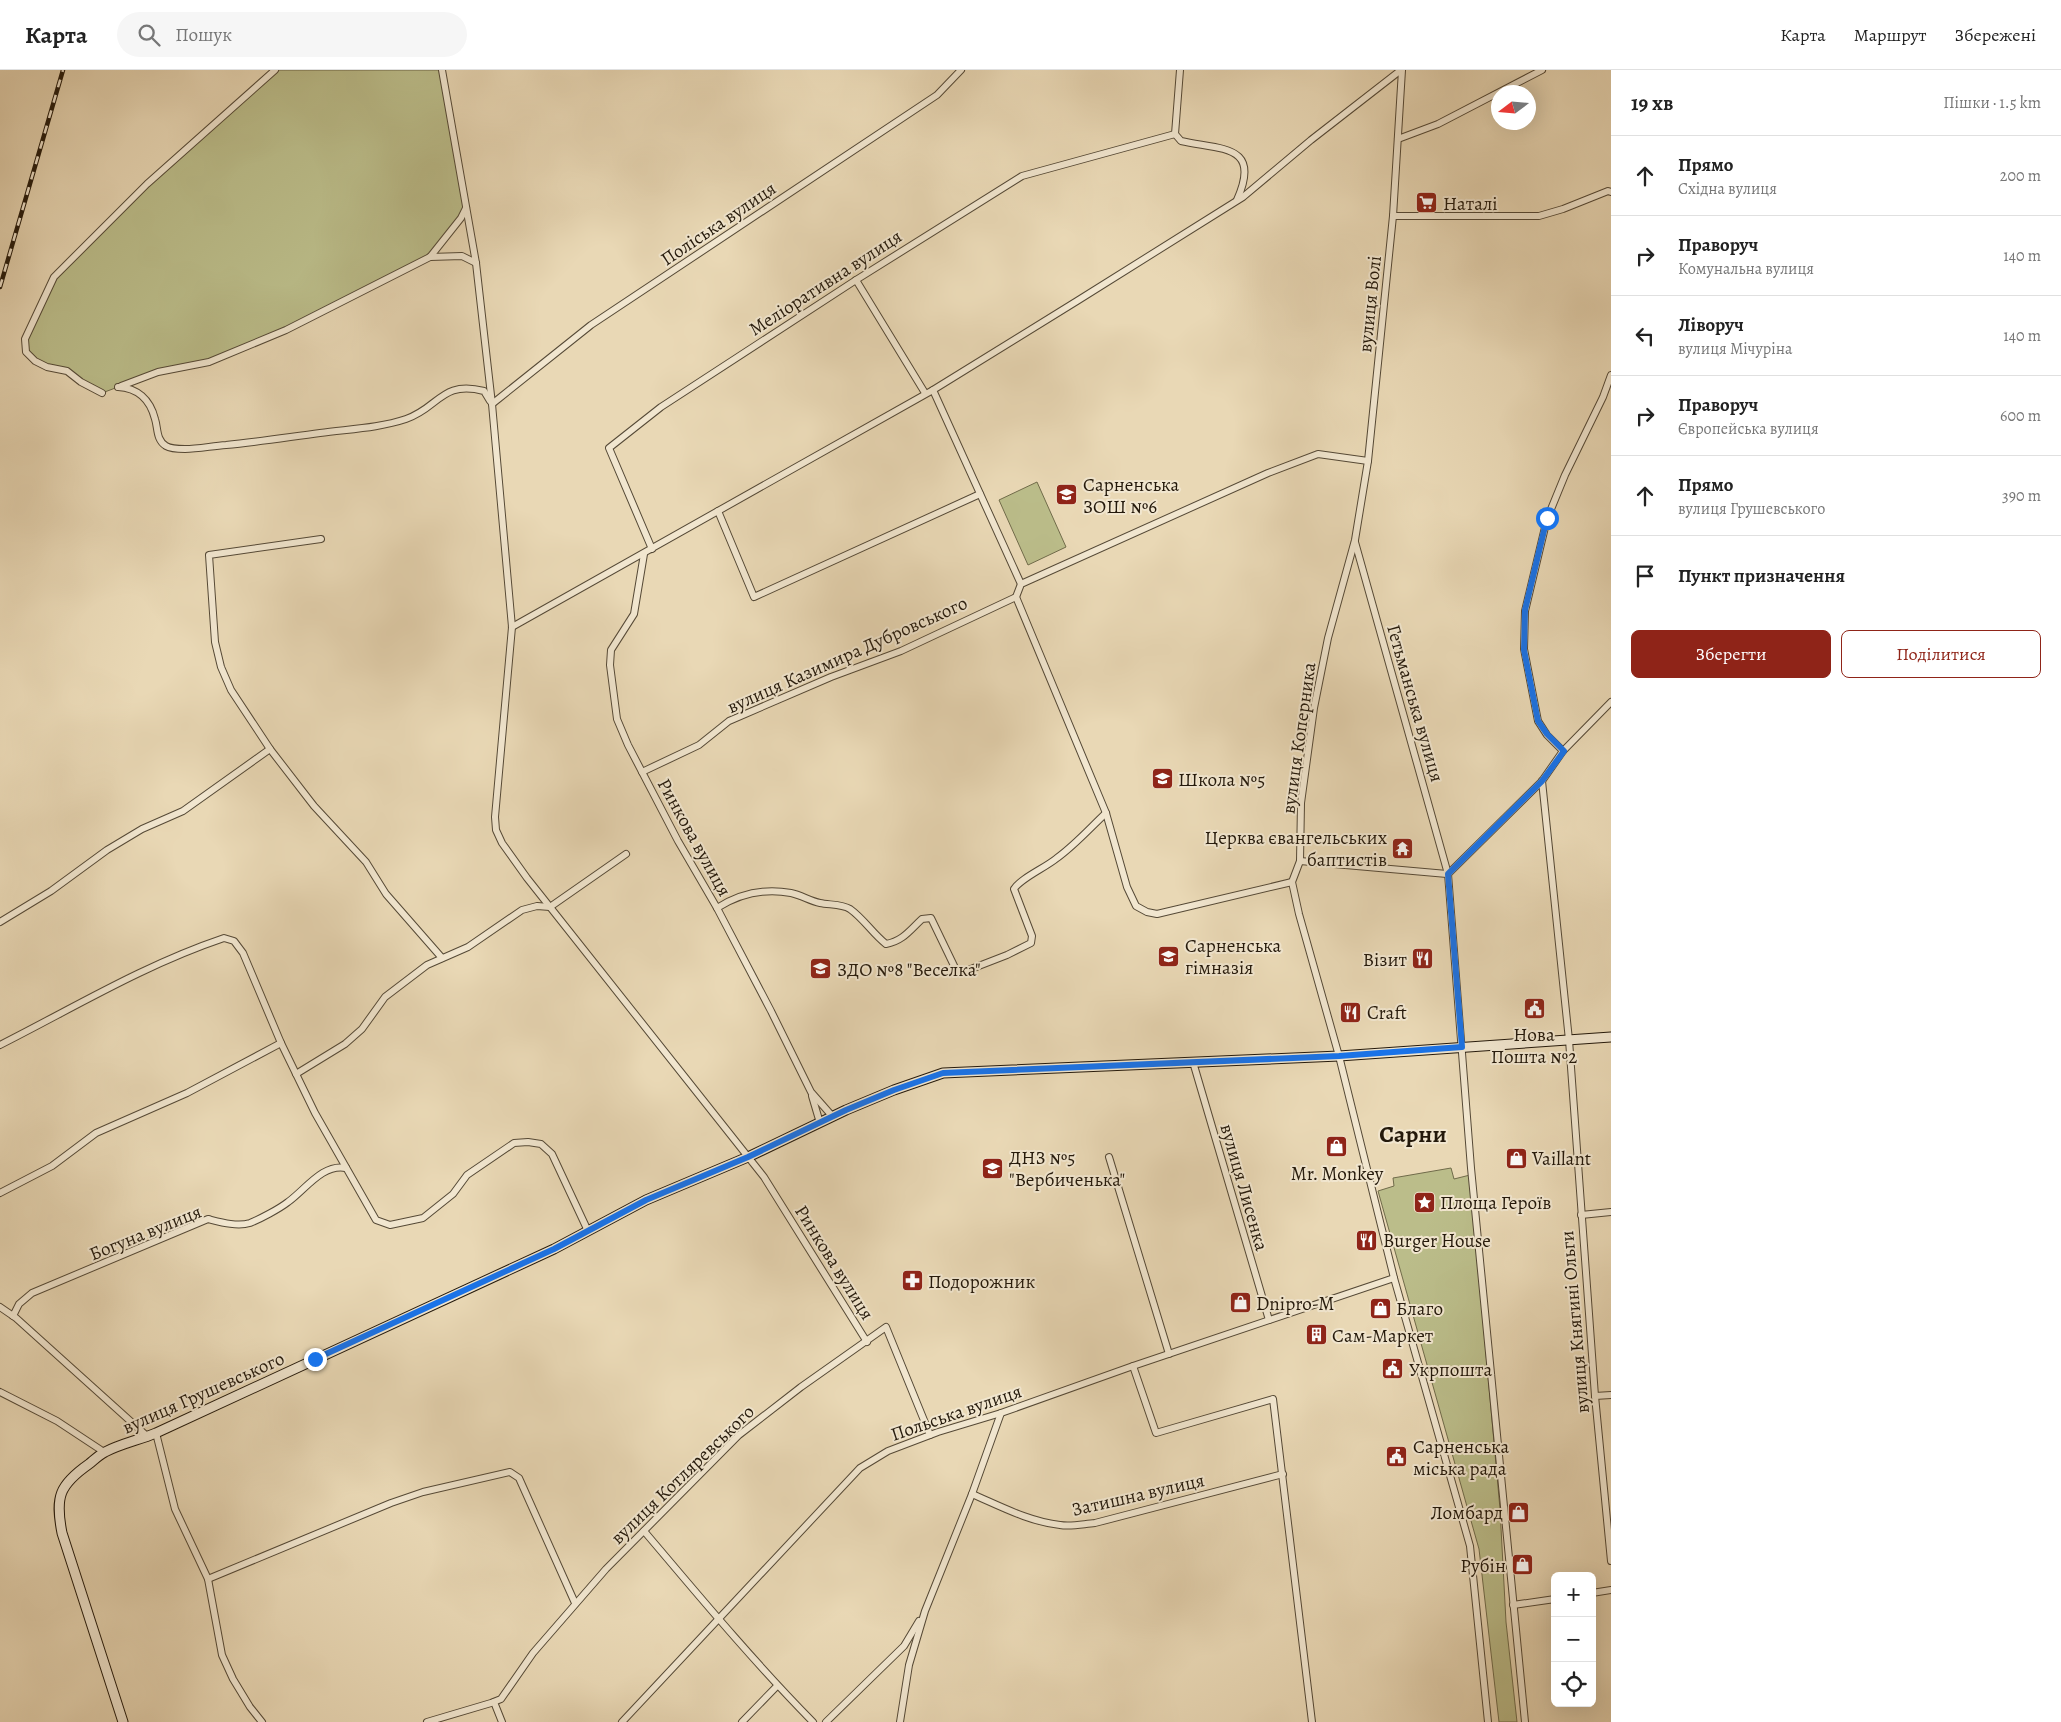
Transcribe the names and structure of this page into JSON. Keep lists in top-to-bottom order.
{
  "streets": {
    "main road": ["вулиця Грушевського"],
    "street": [
      "Поліська вулиця",
      "Меліоративна вулиця",
      "вулиця Волі",
      "вулиця Казимира Дубровського",
      "Гетьманська вулиця",
      "вулиця Коперника",
      "Ринкова вулиця",
      "вулиця Лисенка",
      "Богуна вулиця",
      "вулиця Княгині Ольги",
      "Польська вулиця",
      "вулиця Котляревського",
      "Затишна вулиця"
    ]
  },
  "crossings": [
    ["Поліська вулиця", "Ринкова вулиця"],
    ["вулиця Волі", "Гетьманська вулиця"],
    ["вулиця Волі", "вулиця Коперника"],
    ["вулиця Казимира Дубровського", "Ринкова вулиця"],
    ["Гетьманська вулиця", "вулиця Коперника"],
    ["Гетьманська вулиця", "вулиця Грушевського"],
    ["Ринкова вулиця", "вулиця Грушевського"],
    ["Ринкова вулиця", "Польська вулиця"],
    ["Ринкова вулиця", "вулиця Котляревського"],
    ["вулиця Лисенка", "вулиця Грушевського"],
    ["вулиця Лисенка", "Польська вулиця"],
    ["вулиця Княгині Ольги", "вулиця Грушевського"]
  ],
  "districts": ["Сарни"],
  "places": {
    "supermarket": ["Наталі"],
    "school or university": [
      "Сарненська ЗОШ №6",
      "Школа №5",
      "Сарненська гімназія",
      "ЗДО №8 \"Веселка\"",
      "ДНЗ №5 \"Вербиченька\""
    ],
    "temple": ["Церква євангельських баптистів"],
    "restaurant": ["Візит", "Craft", "Burger House"],
    "public building": ["Нова Пошта №2", "Укрпошта", "Сарненська міська рада"],
    "shop": [
      "Mr. Monkey",
      "Vaillant",
      "Dnipro-M",
      "Благо",
      "Ломбард",
      "Рубін"
    ],
    "place": ["Площа Героїв"],
    "pharmacy": ["Подорожник"],
    "building": ["Сам-Маркет"]
  },
  "north": "left",
  "page": {
    "header": "Карта",
    "search": "Пошук",
    "nav": ["Карта", "Маршрут", "Збережені"],
    "heading": ["19 хв", "Пішки · 1.5 km"],
    "list": [
      ["Прямо", "Східна вулиця", "200 m"],
      ["Праворуч", "Комунальна вулиця", "140 m"],
      ["Ліворуч", "вулиця Мічуріна", "140 m"],
      ["Праворуч", "Європейська вулиця", "600 m"],
      ["Прямо", "вулиця Грушевського", "390 m"],
      "Пункт призначення"
    ],
    "buttons": ["Зберегти", "Поділитися"],
    "map_buttons": ["+", "−"]
  }
}
